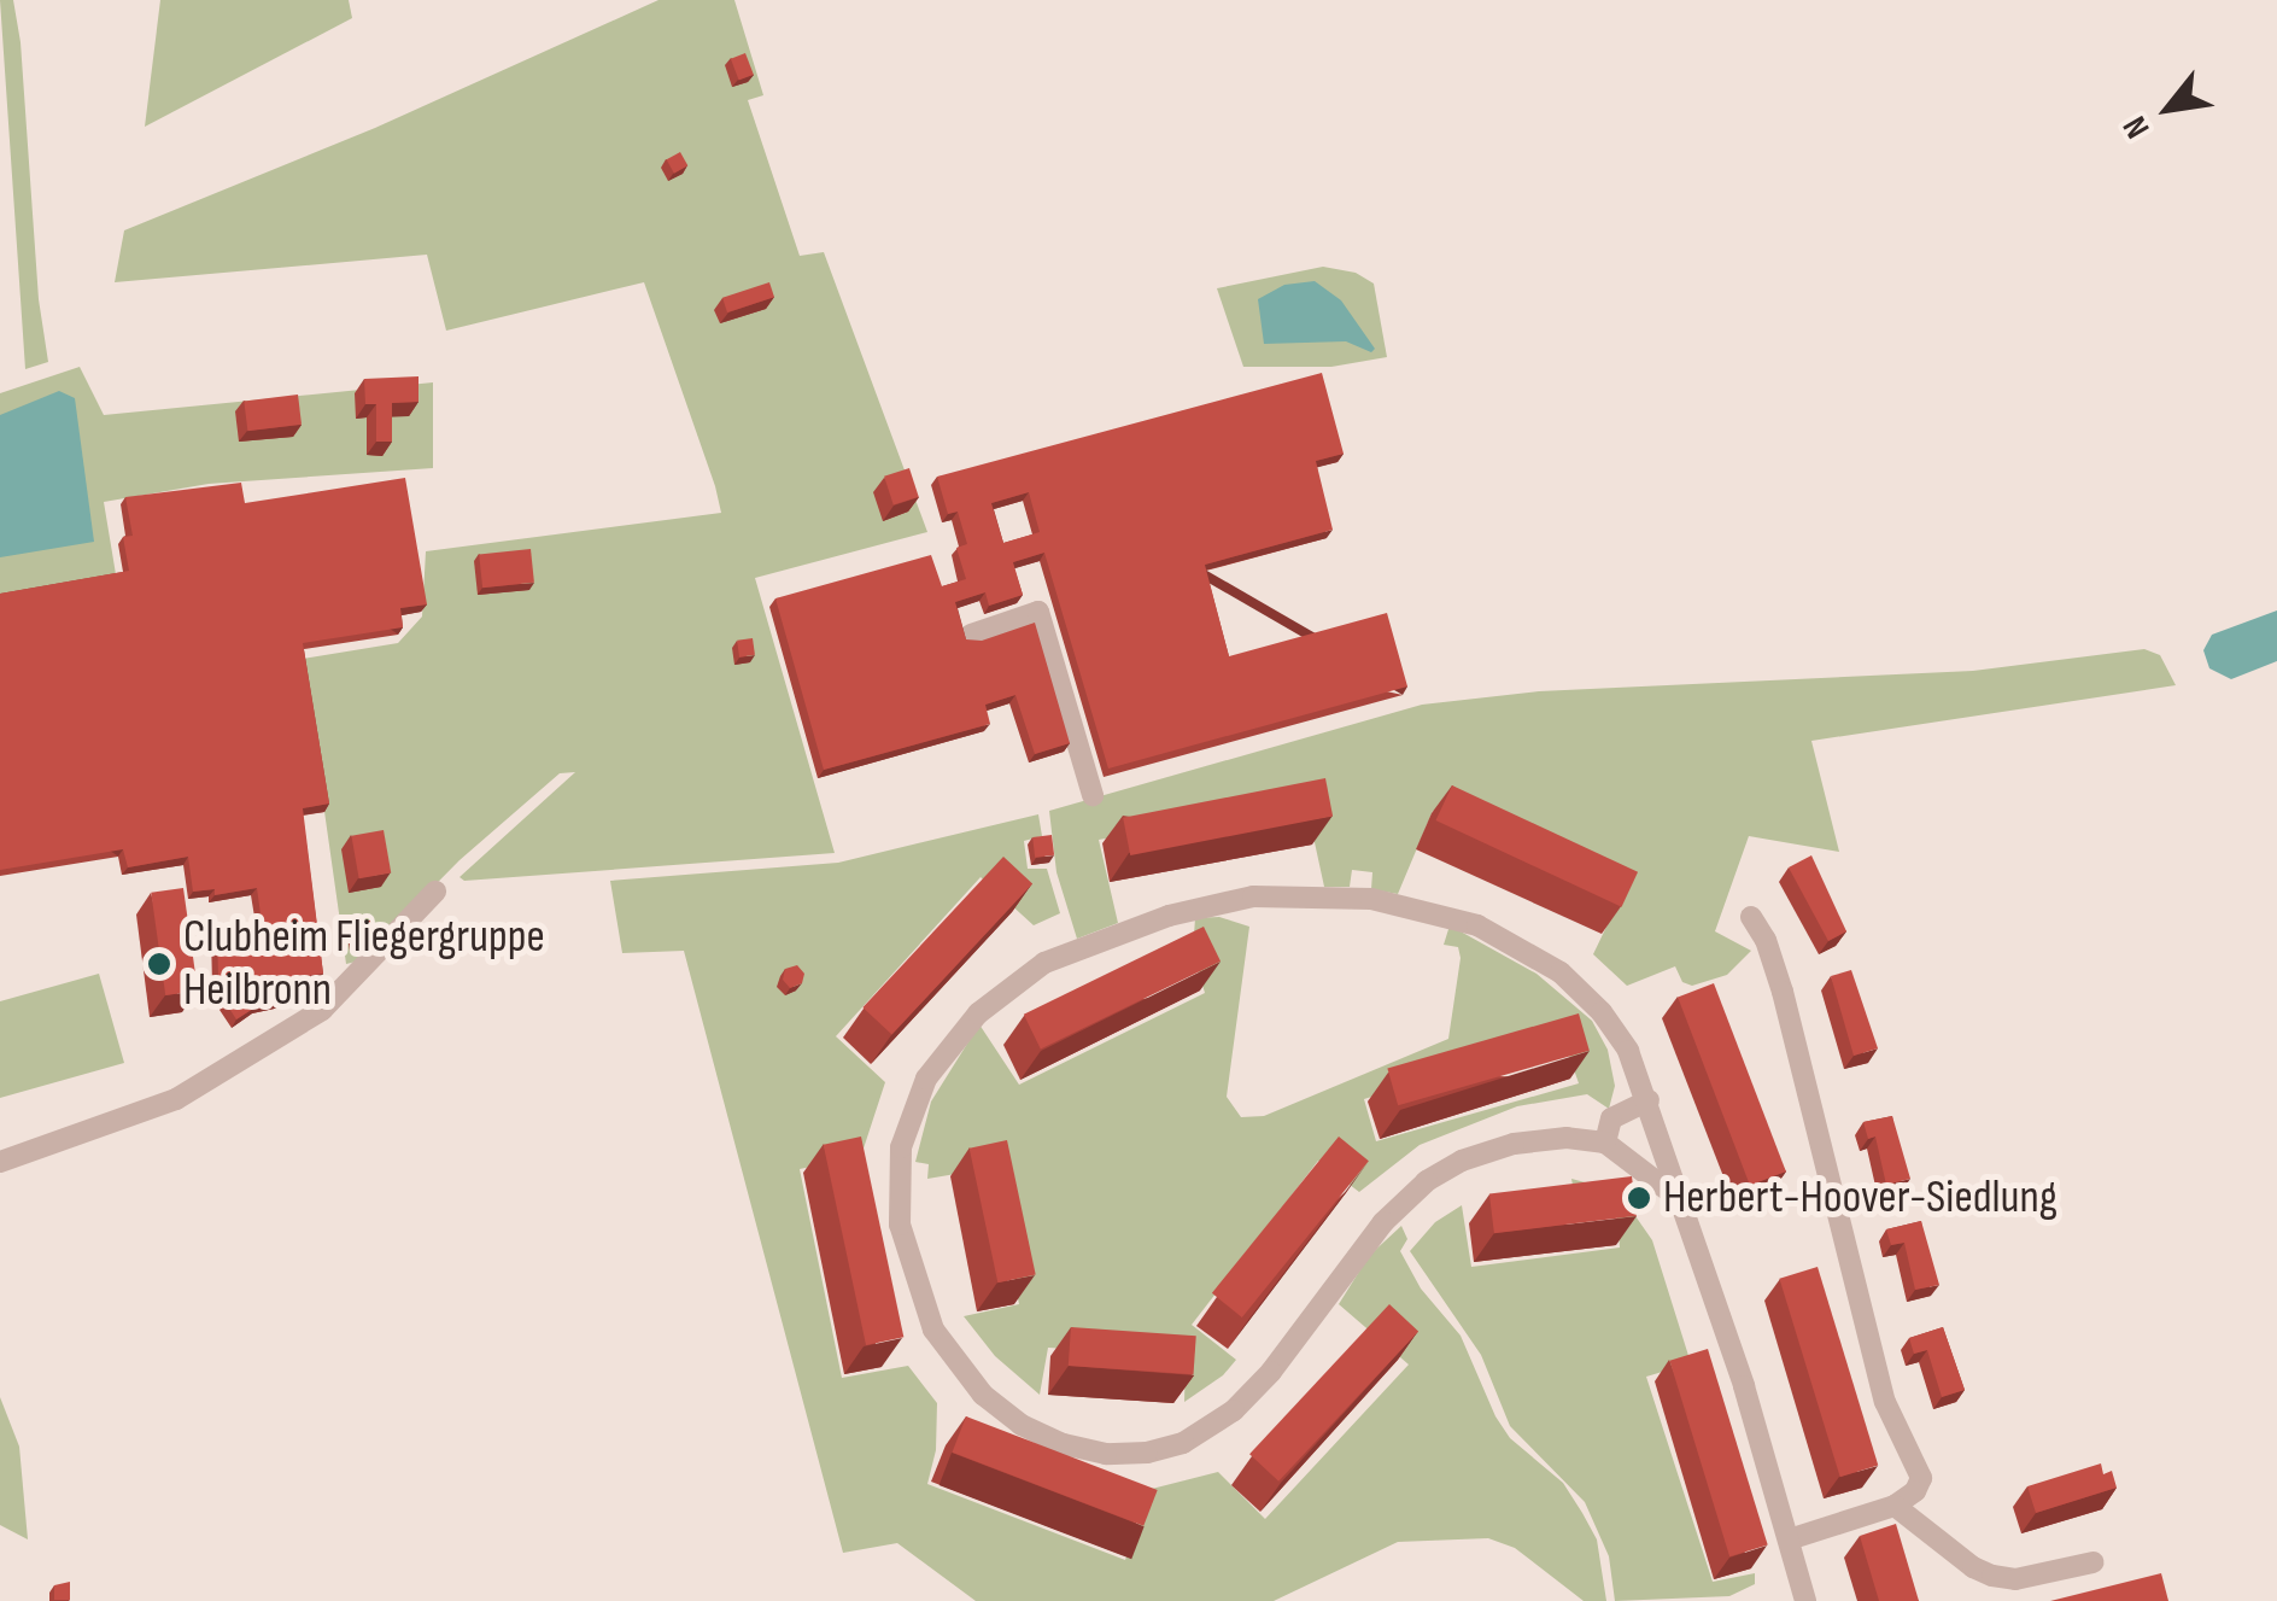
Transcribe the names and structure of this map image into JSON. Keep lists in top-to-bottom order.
{
  "places": ["Clubheim Fliegergruppe Heilbronn", "Herbert-Hoover-Siedlung"],
  "north": "bottom left"
}
